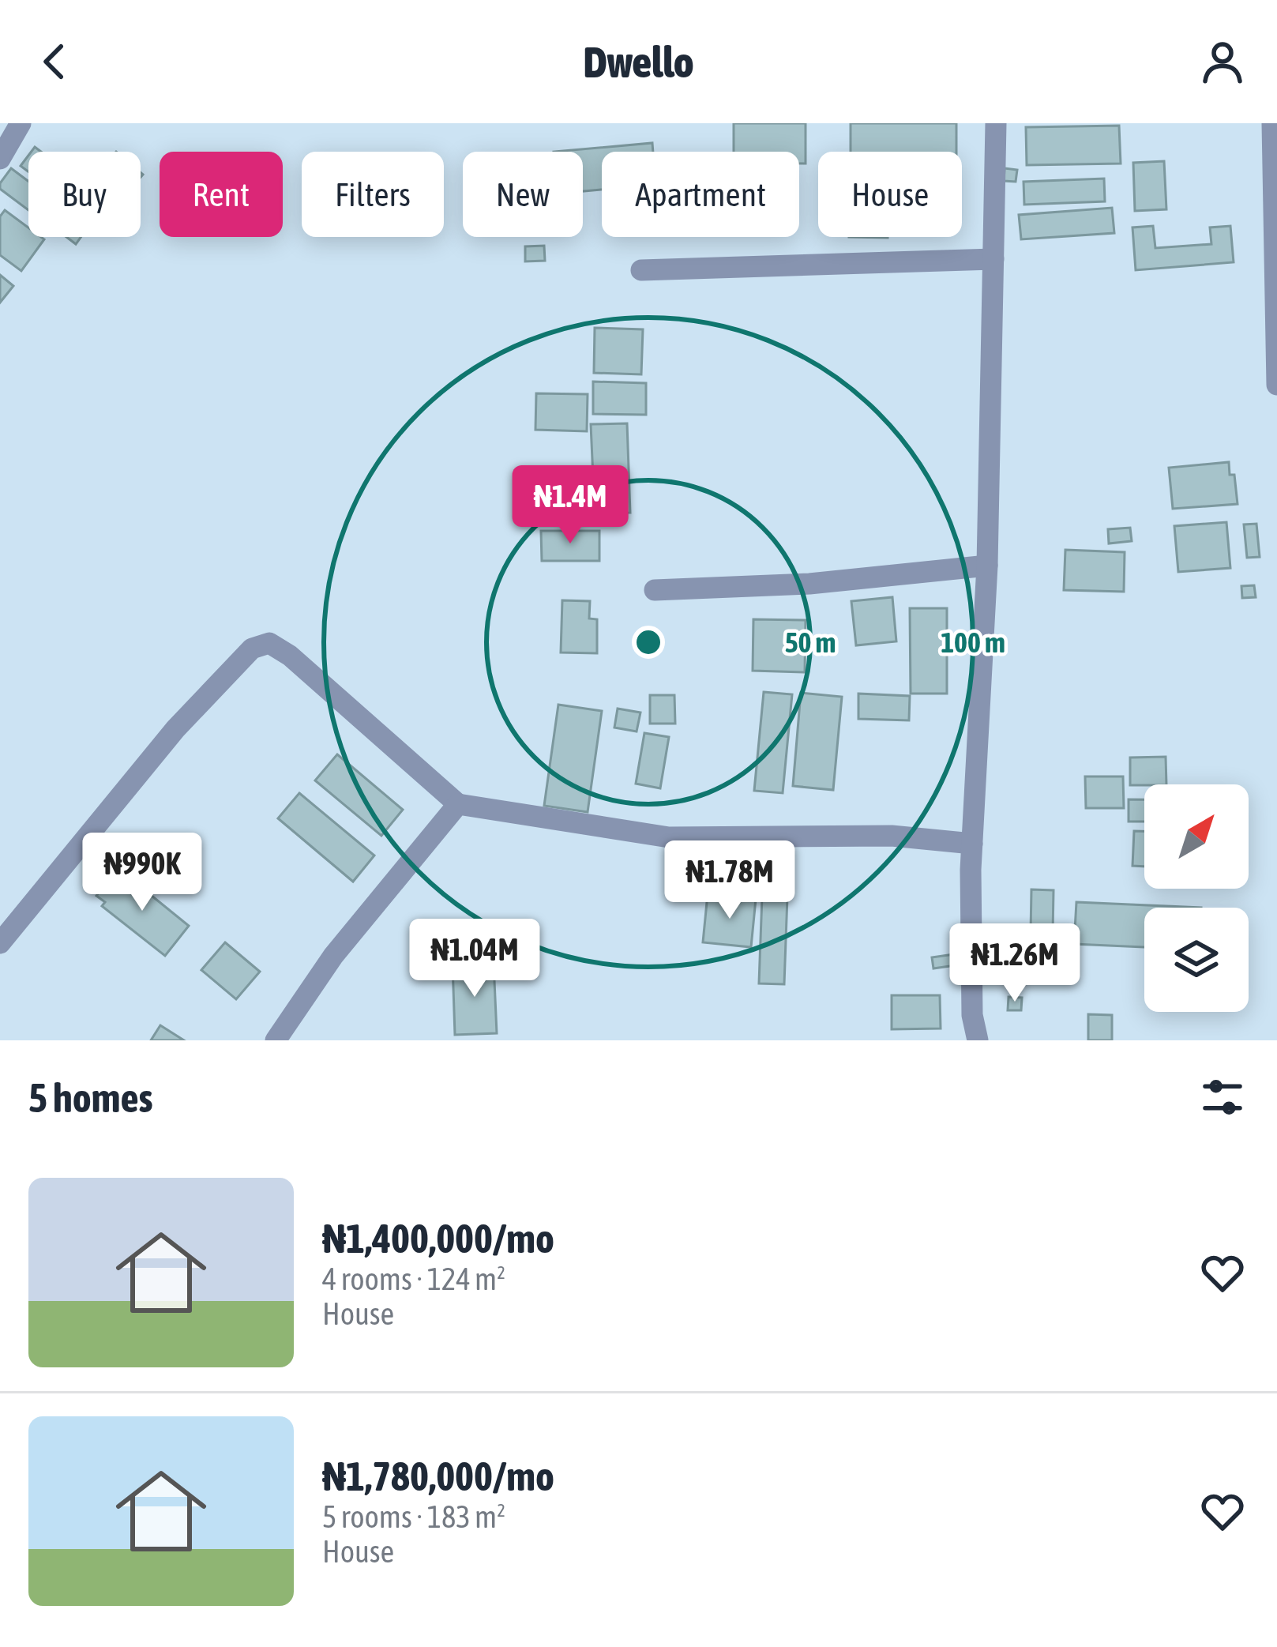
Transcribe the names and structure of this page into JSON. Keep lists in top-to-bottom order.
{
  "north": "top right",
  "page": {
    "header": "Dwello",
    "chip": [
      "Buy",
      "Rent",
      "Filters",
      "New",
      "Apartment",
      "House"
    ],
    "price": [
      "₦1.4M",
      "₦990K",
      "₦1.78M",
      "₦1.04M",
      "₦1.26M"
    ],
    "heading": "5 homes",
    "list": [
      {
        "name": "₦1,400,000/mo",
        "note": "4 rooms · 124 m² · House"
      },
      {
        "name": "₦1,780,000/mo",
        "note": "5 rooms · 183 m² · House"
      }
    ]
  },
  "rings": ["50 m", "100 m"]
}
